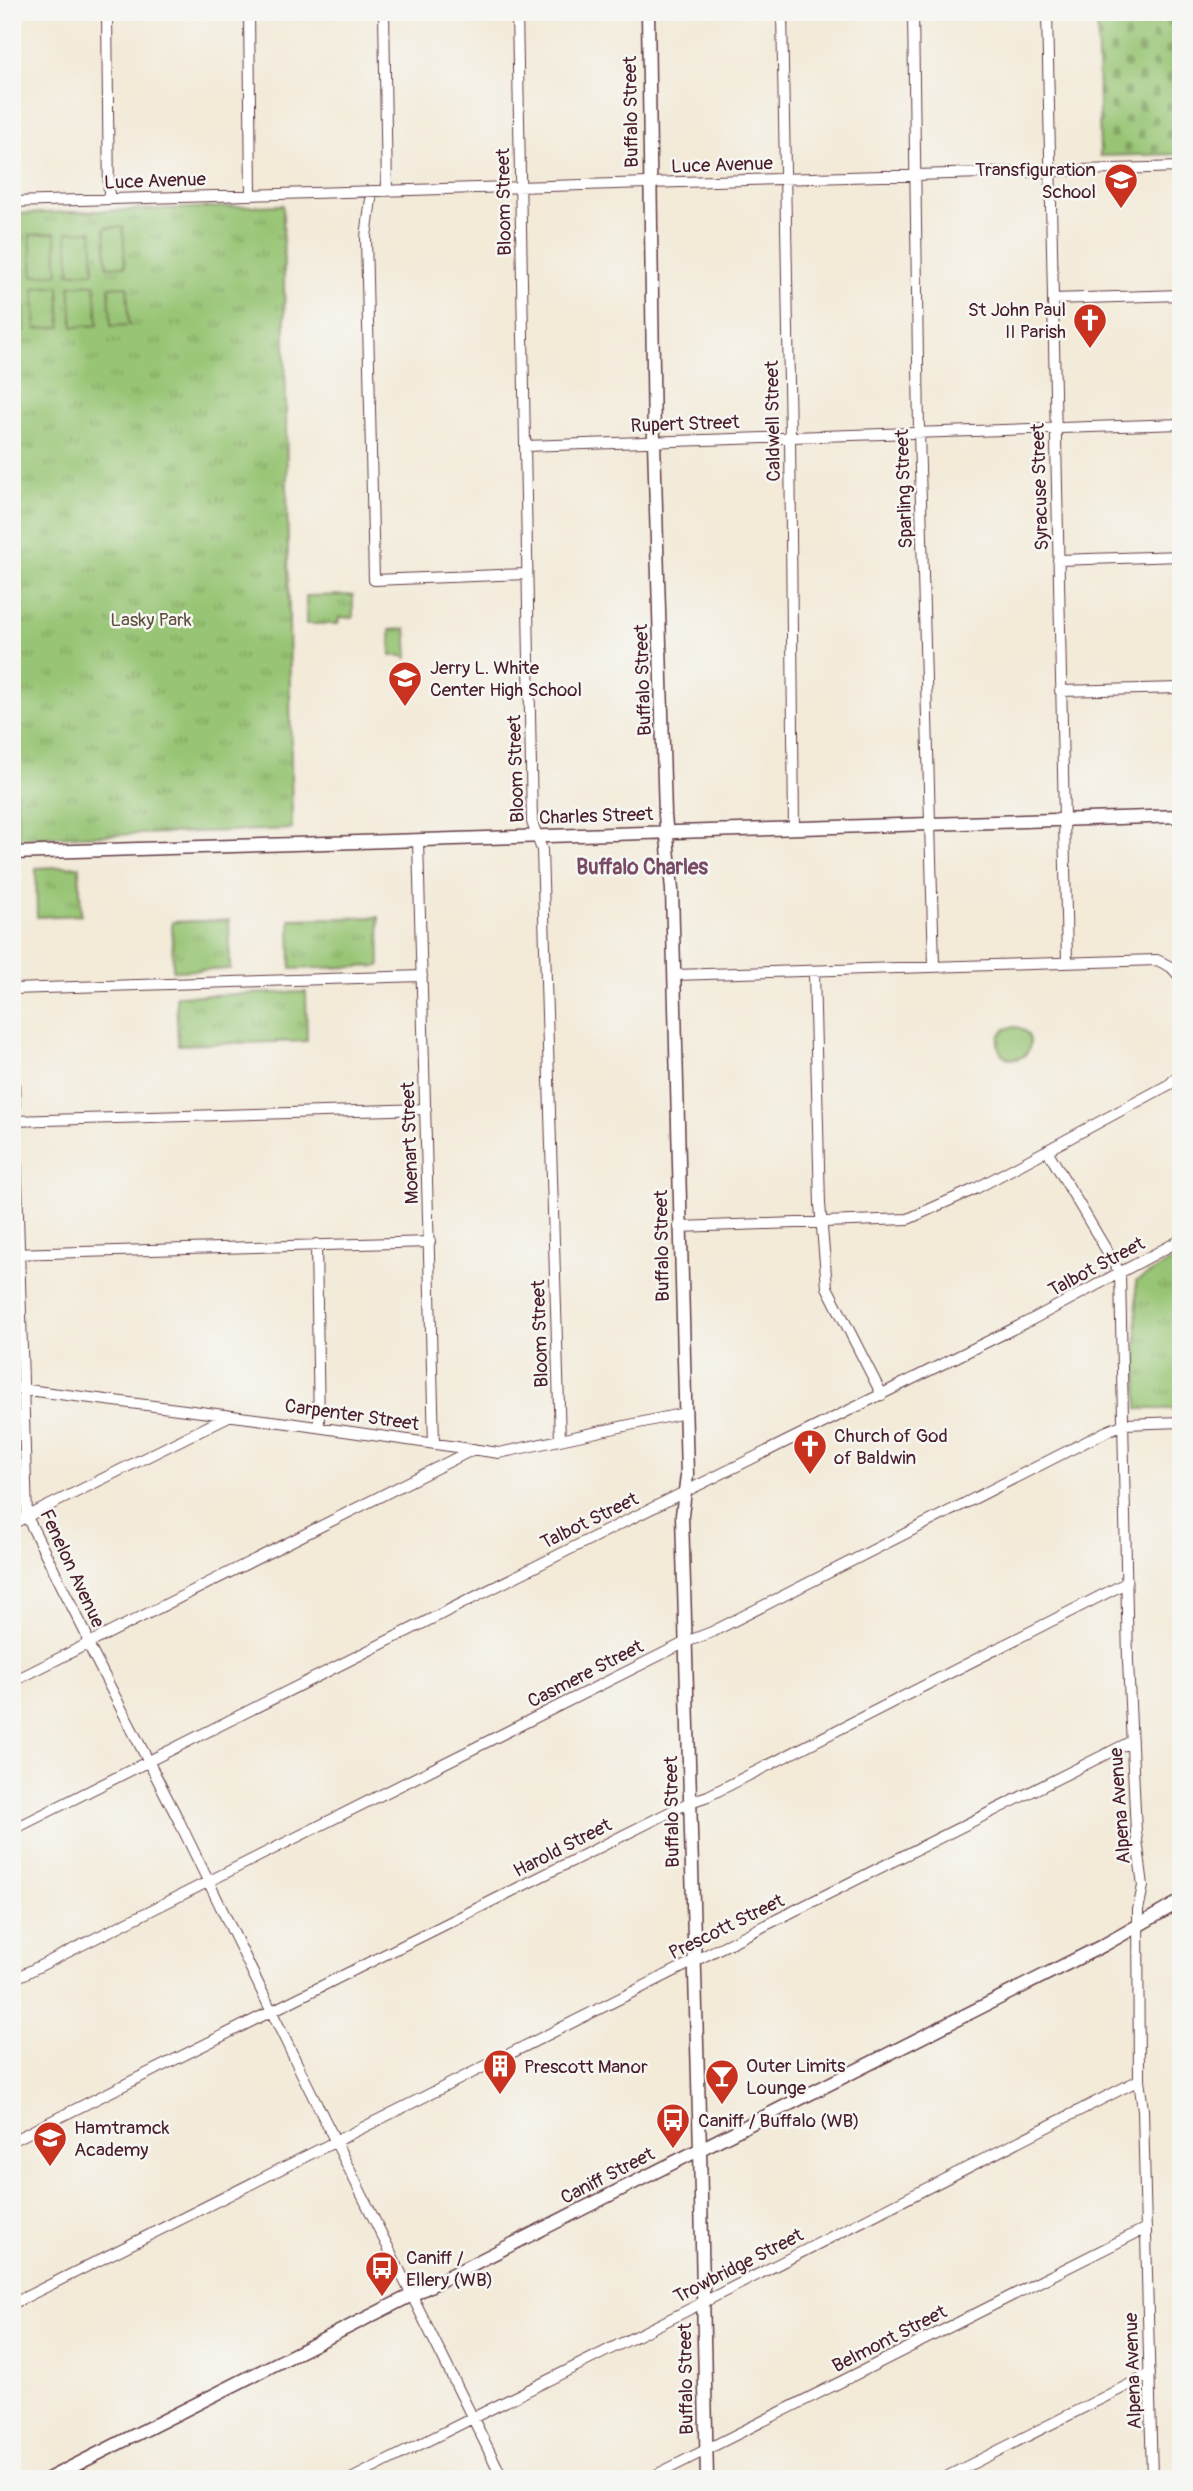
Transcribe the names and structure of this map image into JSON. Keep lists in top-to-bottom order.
{
  "streets": {
    "street": [
      "Buffalo Street",
      "Luce Avenue",
      "Bloom Street",
      "Caldwell Street",
      "Rupert Street",
      "Syracuse Street",
      "Sparling Street",
      "Charles Street",
      "Moenart Street",
      "Talbot Street",
      "Carpenter Street",
      "Fenelon Avenue",
      "Casmere Street",
      "Alpena Avenue",
      "Harold Street",
      "Prescott Street",
      "Caniff Street",
      "Trowbridge Street",
      "Belmont Street"
    ]
  },
  "crossings": [
    ["Buffalo Street", "Luce Avenue"],
    ["Buffalo Street", "Rupert Street"],
    ["Buffalo Street", "Charles Street"],
    ["Buffalo Street", "Talbot Street"],
    ["Buffalo Street", "Carpenter Street"],
    ["Buffalo Street", "Casmere Street"],
    ["Buffalo Street", "Harold Street"],
    ["Buffalo Street", "Prescott Street"],
    ["Buffalo Street", "Caniff Street"],
    ["Buffalo Street", "Trowbridge Street"],
    ["Buffalo Street", "Belmont Street"],
    ["Luce Avenue", "Bloom Street"],
    ["Luce Avenue", "Caldwell Street"],
    ["Luce Avenue", "Syracuse Street"],
    ["Luce Avenue", "Sparling Street"],
    ["Bloom Street", "Rupert Street"],
    ["Bloom Street", "Charles Street"],
    ["Bloom Street", "Carpenter Street"],
    ["Caldwell Street", "Rupert Street"],
    ["Caldwell Street", "Charles Street"],
    ["Rupert Street", "Syracuse Street"],
    ["Rupert Street", "Sparling Street"],
    ["Syracuse Street", "Charles Street"],
    ["Sparling Street", "Charles Street"],
    ["Charles Street", "Moenart Street"],
    ["Moenart Street", "Carpenter Street"],
    ["Talbot Street", "Fenelon Avenue"],
    ["Talbot Street", "Alpena Avenue"],
    ["Carpenter Street", "Fenelon Avenue"],
    ["Fenelon Avenue", "Casmere Street"],
    ["Fenelon Avenue", "Harold Street"],
    ["Fenelon Avenue", "Prescott Street"],
    ["Fenelon Avenue", "Caniff Street"],
    ["Fenelon Avenue", "Trowbridge Street"],
    ["Casmere Street", "Alpena Avenue"],
    ["Alpena Avenue", "Harold Street"],
    ["Alpena Avenue", "Prescott Street"],
    ["Alpena Avenue", "Caniff Street"],
    ["Alpena Avenue", "Trowbridge Street"],
    ["Alpena Avenue", "Belmont Street"]
  ],
  "districts": ["Buffalo Charles"],
  "parks": ["Lasky Park"],
  "places": {
    "school or university": ["Transfiguration School", "Jerry L. White Center High School", "Hamtramck Academy"],
    "church": ["St John Paul II Parish", "Church of God of Baldwin"],
    "building": ["Prescott Manor"],
    "bar": ["Outer Limits Lounge"],
    "bus stop": ["Caniff / Buffalo (WB)", "Caniff / Ellery (WB)"]
  }
}
